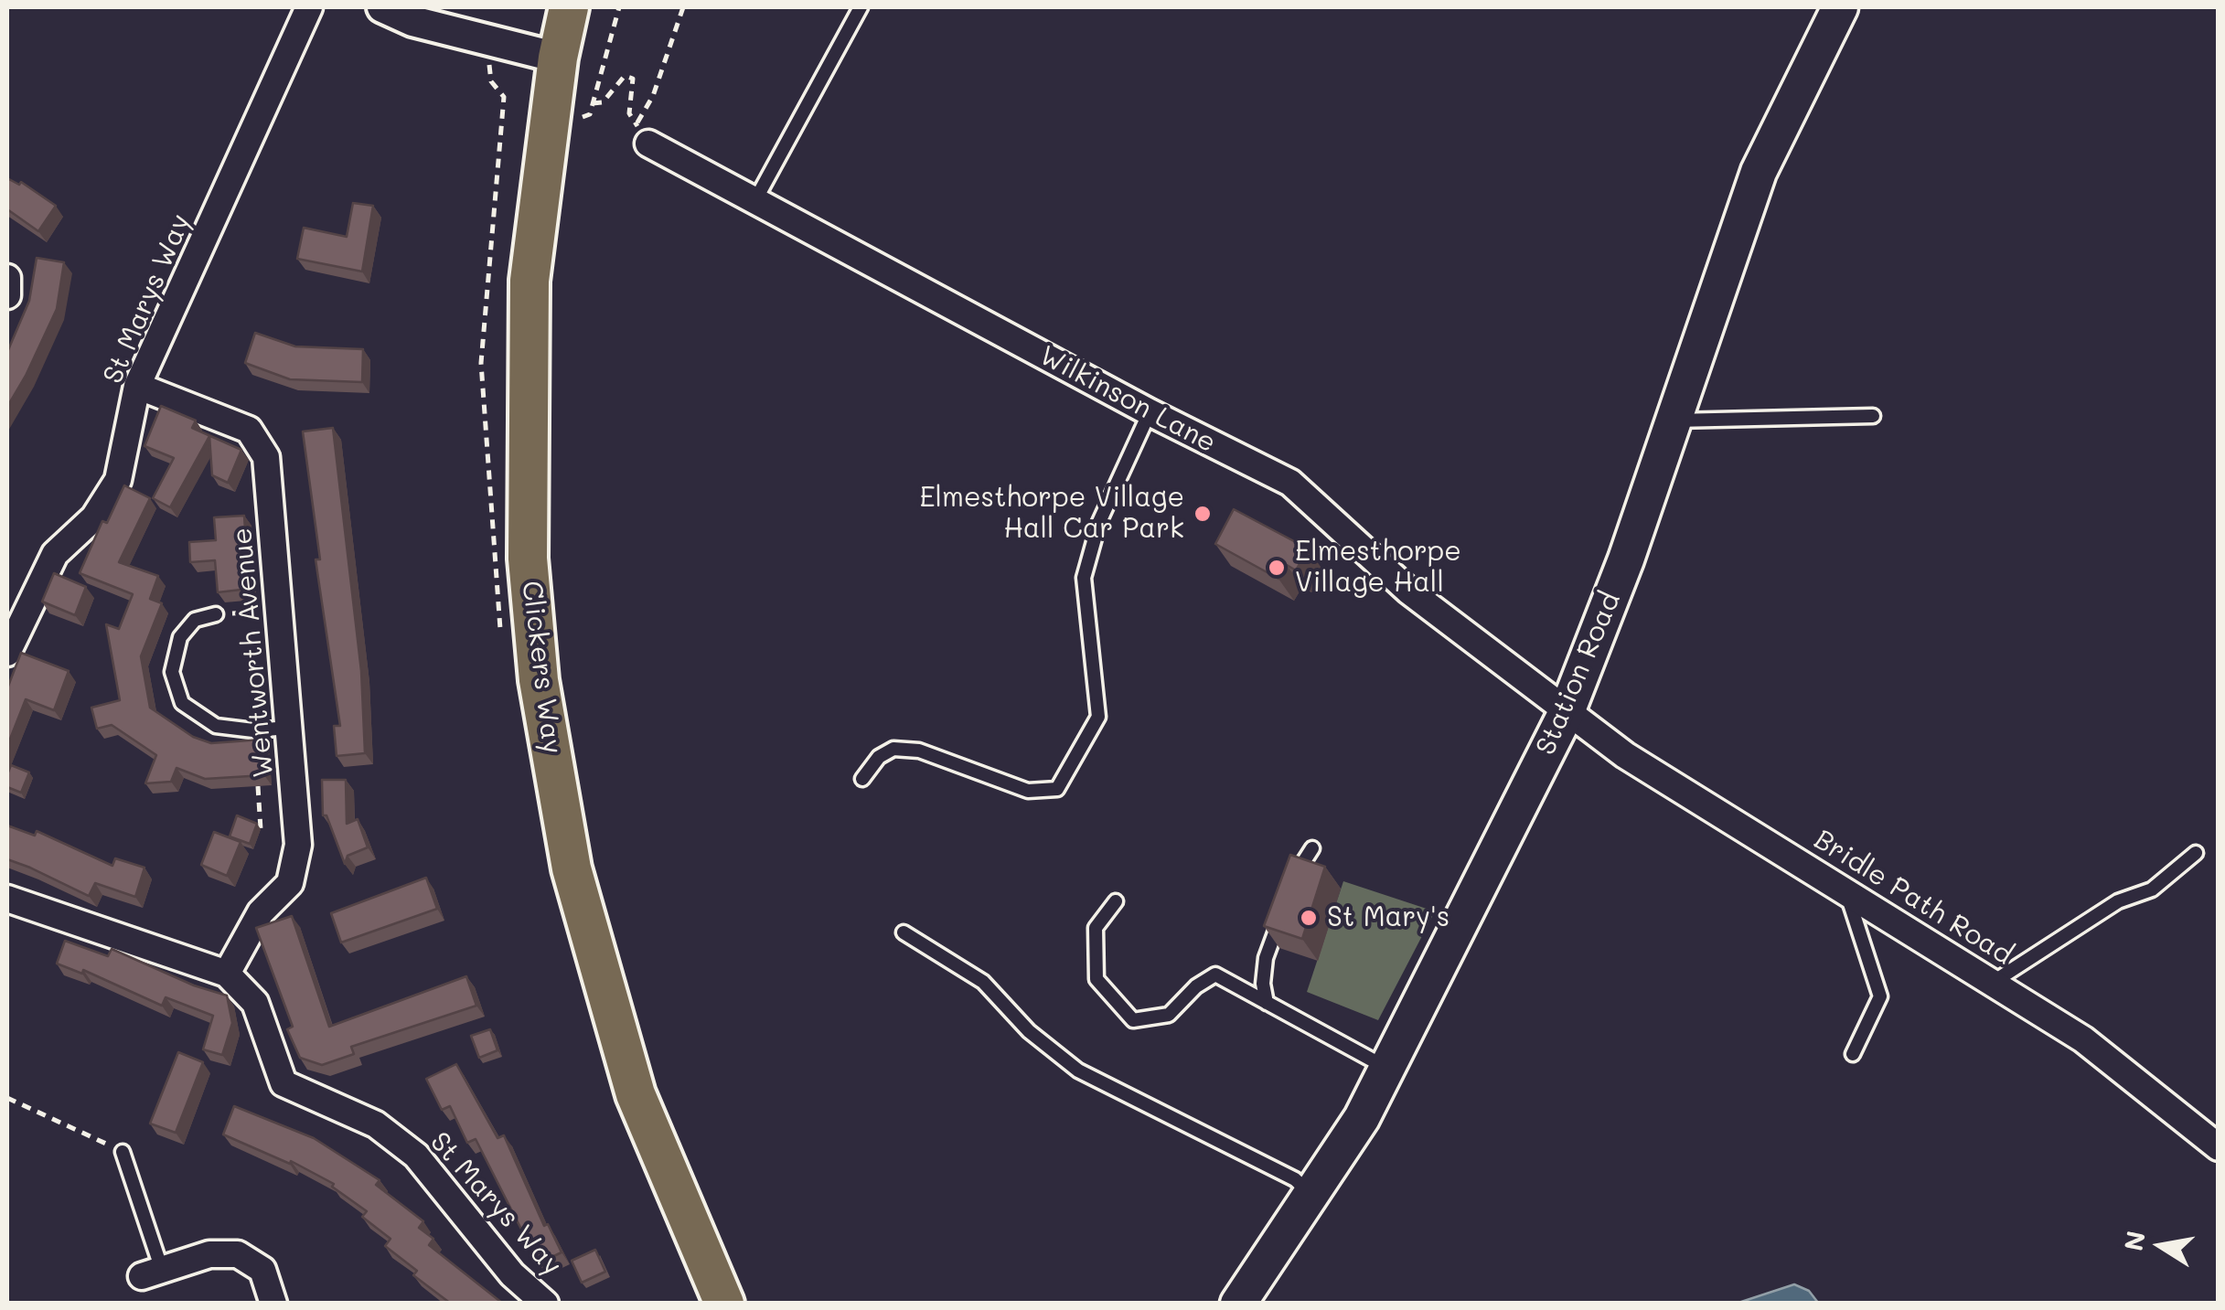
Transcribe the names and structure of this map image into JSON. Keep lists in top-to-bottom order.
{
  "streets": {
    "main road": ["Clickers Way", "Station Road"],
    "street": [
      "St Marys Way",
      "Wilkinson Lane",
      "Wentworth Avenue",
      "Bridle Path Road"
    ]
  },
  "crossings": [
    ["St Marys Way", "Wentworth Avenue"],
    ["Wilkinson Lane", "Station Road"],
    ["Wilkinson Lane", "Bridle Path Road"],
    ["Station Road", "Bridle Path Road"]
  ],
  "places": ["Elmesthorpe Village Hall Car Park", "Elmesthorpe Village Hall", "St Mary's"],
  "north": "left"
}
